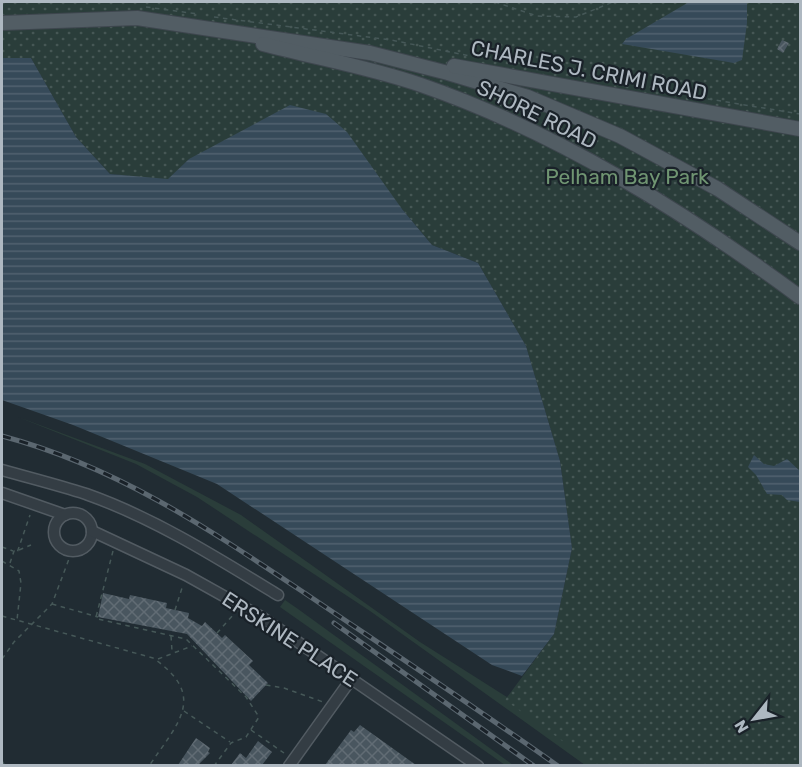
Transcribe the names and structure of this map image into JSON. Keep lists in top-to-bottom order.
{
  "streets": {
    "main road": ["CHARLES J. CRIMI ROAD", "SHORE ROAD"],
    "street": ["ERSKINE PLACE"]
  },
  "crossings": [
    ["CHARLES J. CRIMI ROAD", "SHORE ROAD"]
  ],
  "parks": ["Pelham Bay Park"],
  "north": "bottom left"
}
